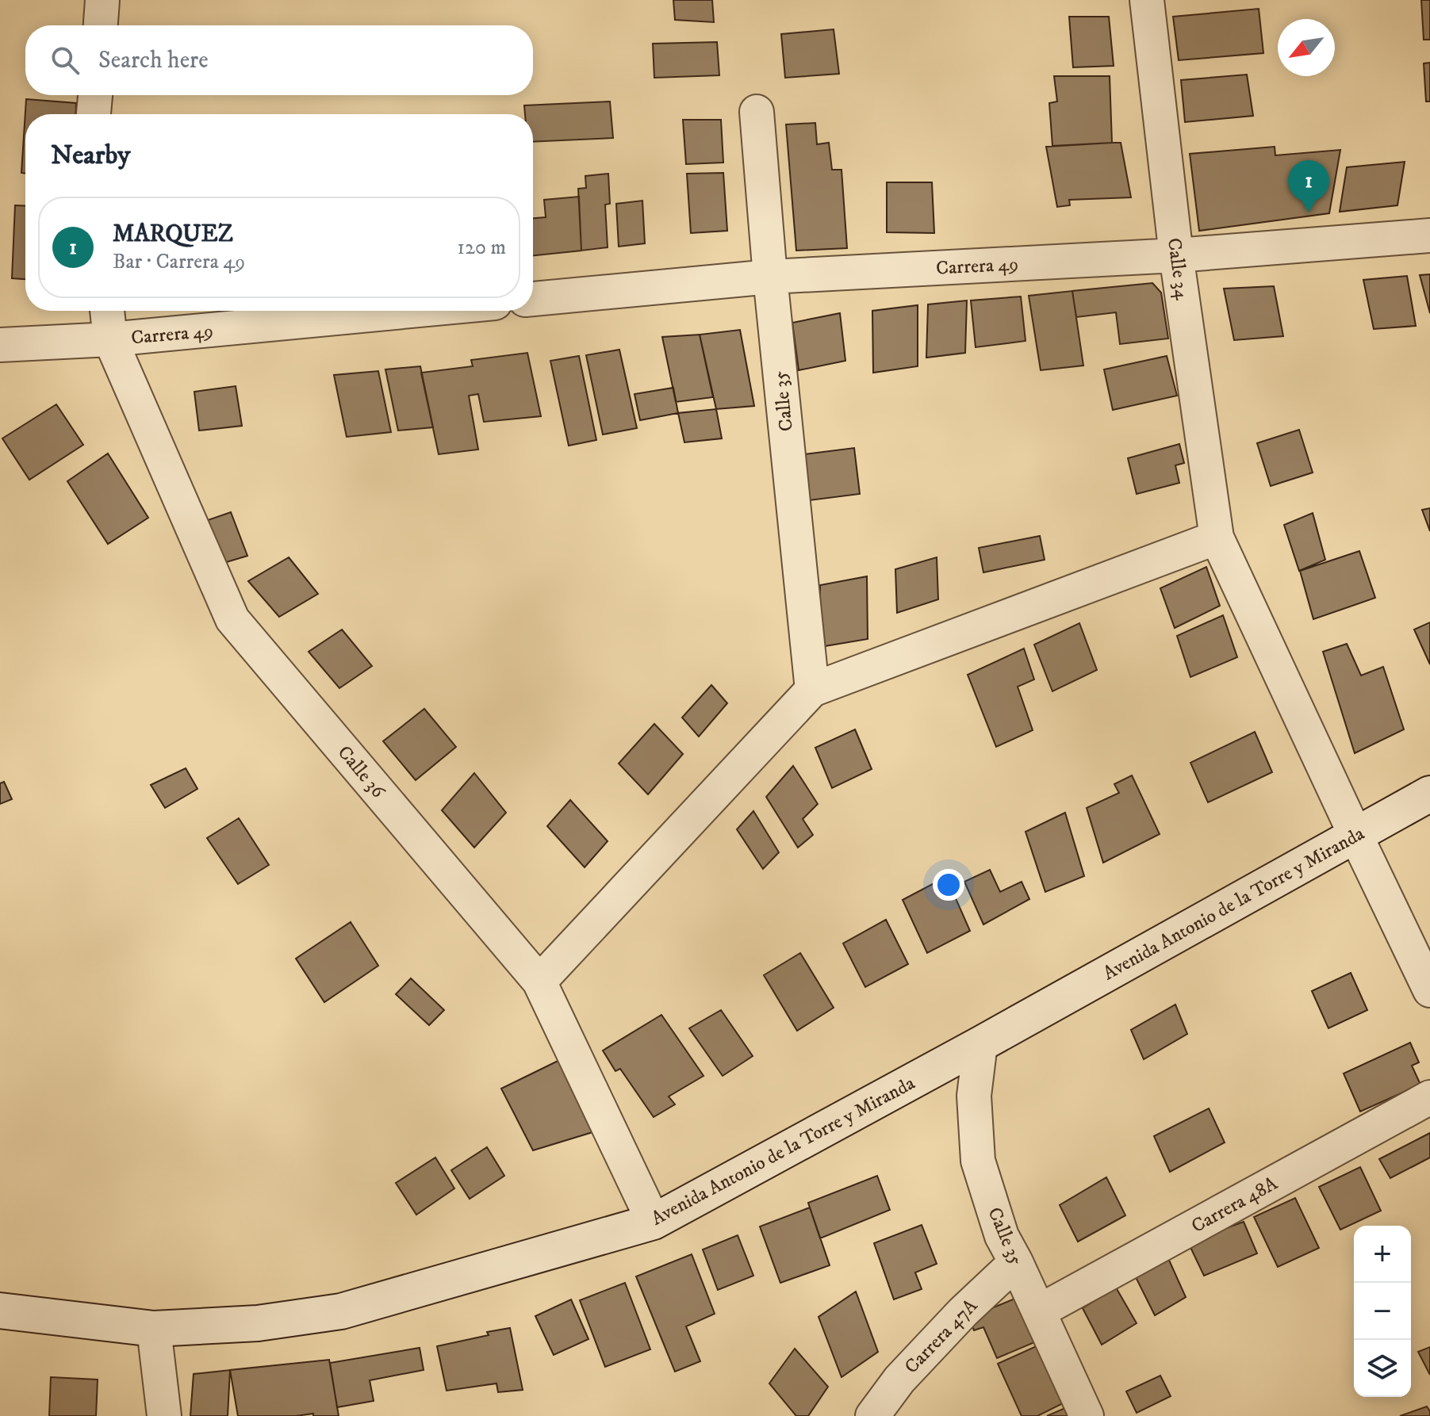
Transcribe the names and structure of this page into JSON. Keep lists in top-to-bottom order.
{
  "streets": {
    "main road": ["Avenida Antonio de la Torre y Miranda"],
    "street": [
      "Carrera 49",
      "Calle 34",
      "Calle 35",
      "Calle 36",
      "Carrera 48A",
      "Carrera 47A"
    ]
  },
  "crossings": [
    ["Carrera 49", "Calle 34"],
    ["Carrera 49", "Calle 35"],
    ["Carrera 49", "Calle 36"],
    ["Calle 34", "Avenida Antonio de la Torre y Miranda"],
    ["Calle 35", "Avenida Antonio de la Torre y Miranda"],
    ["Calle 35", "Carrera 48A"],
    ["Calle 35", "Carrera 47A"],
    ["Calle 36", "Avenida Antonio de la Torre y Miranda"]
  ],
  "north": "bottom left",
  "page": {
    "search": "Search here",
    "heading": "Nearby",
    "pins": "1",
    "list": [
      {
        "mark": "1",
        "name": "MARQUEZ",
        "note": "Bar · Carrera 49",
        "value": "120 m"
      }
    ],
    "map_buttons": ["+", "−"]
  }
}
